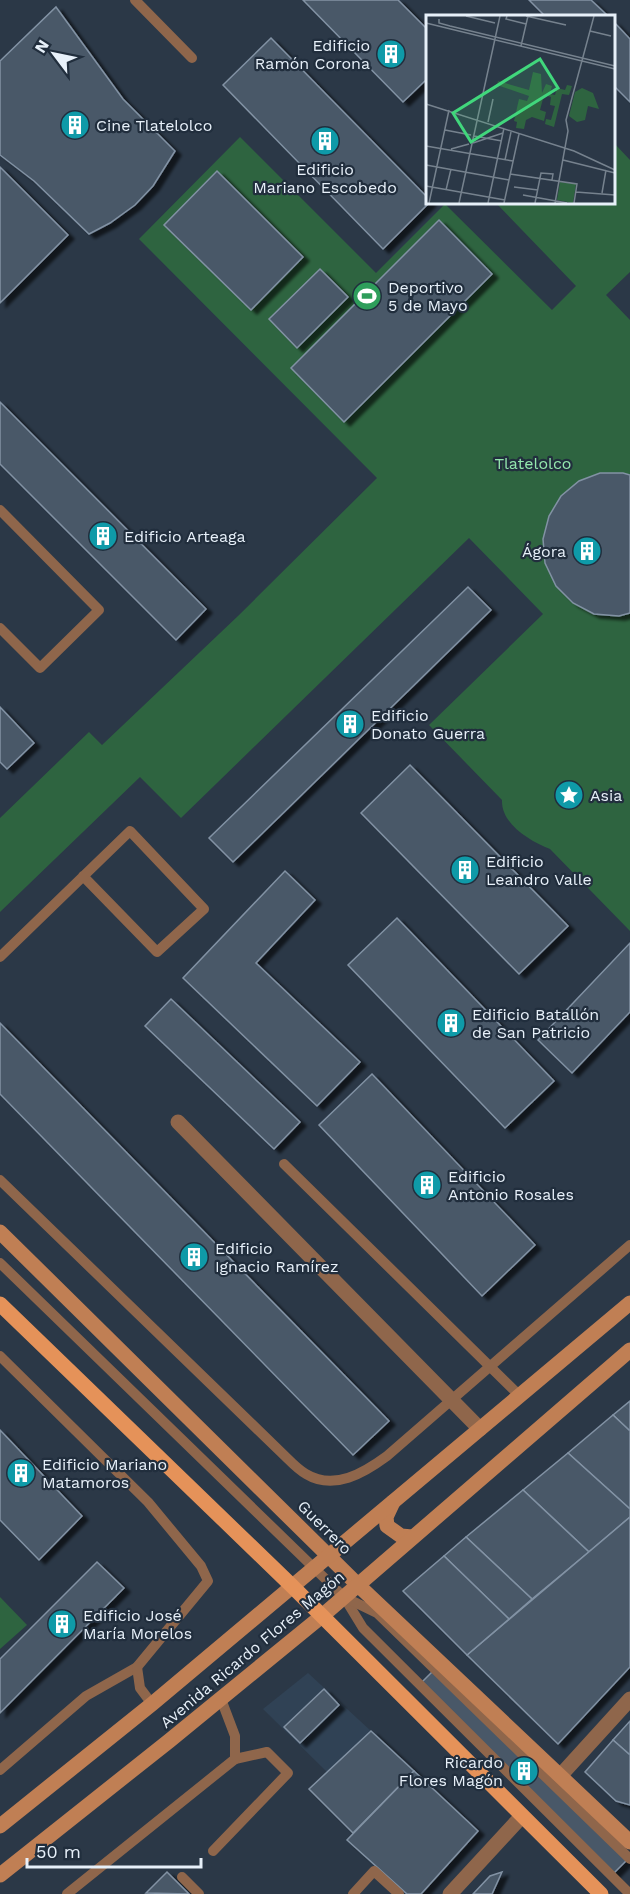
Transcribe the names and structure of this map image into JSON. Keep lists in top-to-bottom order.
{
  "streets": {
    "main road": ["Guerrero", "Avenida Ricardo Flores Magón"]
  },
  "crossings": [
    ["Guerrero", "Avenida Ricardo Flores Magón"]
  ],
  "parks": ["Tlatelolco"],
  "places": {
    "building": [
      "Edificio Ramón Corona",
      "Cine Tlatelolco",
      "Edificio Mariano Escobedo",
      "Edificio Arteaga",
      "Ágora",
      "Edificio Donato Guerra",
      "Edificio Leandro Valle",
      "Edificio Batallón de San Patricio",
      "Edificio Antonio Rosales",
      "Edificio Ignacio Ramírez",
      "Edificio Mariano Matamoros",
      "Edificio José María Morelos",
      "Ricardo Flores Magón"
    ],
    "sports": ["Deportivo 5 de Mayo"],
    "place": ["Asia"]
  },
  "scale_bar": "50 m",
  "north": "top left"
}
